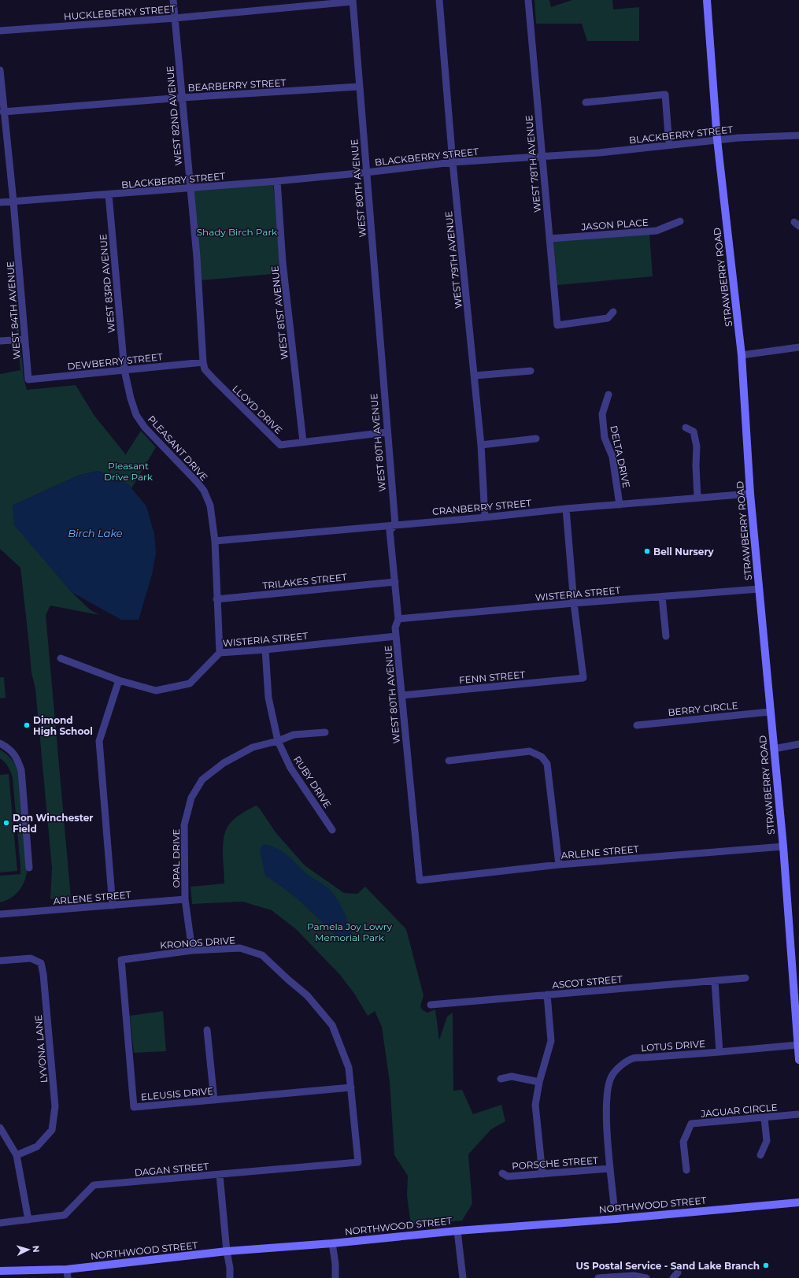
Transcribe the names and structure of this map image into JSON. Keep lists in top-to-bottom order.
{
  "streets": {
    "street": [
      "HUCKLEBERRY STREET",
      "BEARBERRY STREET",
      "WEST 82ND AVENUE",
      "BLACKBERRY STREET",
      "WEST 78TH AVENUE",
      "WEST 80TH AVENUE",
      "JASON PLACE",
      "WEST 79TH AVENUE",
      "STRAWBERRY ROAD",
      "WEST 83RD AVENUE",
      "WEST 84TH AVENUE",
      "WEST 81ST AVENUE",
      "DEWBERRY STREET",
      "LLOYD DRIVE",
      "PLEASANT DRIVE",
      "DELTA DRIVE",
      "CRANBERRY STREET",
      "TRILAKES STREET",
      "WISTERIA STREET",
      "FENN STREET",
      "BERRY CIRCLE",
      "RUBY DRIVE",
      "ARLENE STREET",
      "OPAL DRIVE",
      "KRONOS DRIVE",
      "ASCOT STREET",
      "LOTUS DRIVE",
      "LYVONA LANE",
      "ELEUSIS DRIVE",
      "JAGUAR CIRCLE",
      "PORSCHE STREET",
      "DAGAN STREET",
      "NORTHWOOD STREET"
    ]
  },
  "crossings": [
    ["HUCKLEBERRY STREET", "WEST 82ND AVENUE"],
    ["HUCKLEBERRY STREET", "WEST 80TH AVENUE"],
    ["BEARBERRY STREET", "WEST 82ND AVENUE"],
    ["BEARBERRY STREET", "WEST 80TH AVENUE"],
    ["BEARBERRY STREET", "WEST 84TH AVENUE"],
    ["WEST 82ND AVENUE", "BLACKBERRY STREET"],
    ["WEST 82ND AVENUE", "DEWBERRY STREET"],
    ["WEST 82ND AVENUE", "LLOYD DRIVE"],
    ["BLACKBERRY STREET", "WEST 78TH AVENUE"],
    ["BLACKBERRY STREET", "WEST 80TH AVENUE"],
    ["BLACKBERRY STREET", "WEST 79TH AVENUE"],
    ["BLACKBERRY STREET", "STRAWBERRY ROAD"],
    ["BLACKBERRY STREET", "WEST 83RD AVENUE"],
    ["BLACKBERRY STREET", "WEST 84TH AVENUE"],
    ["BLACKBERRY STREET", "WEST 81ST AVENUE"],
    ["WEST 78TH AVENUE", "JASON PLACE"],
    ["WEST 80TH AVENUE", "LLOYD DRIVE"],
    ["WEST 80TH AVENUE", "CRANBERRY STREET"],
    ["WEST 80TH AVENUE", "TRILAKES STREET"],
    ["WEST 80TH AVENUE", "WISTERIA STREET"],
    ["WEST 80TH AVENUE", "FENN STREET"],
    ["WEST 80TH AVENUE", "ARLENE STREET"],
    ["WEST 79TH AVENUE", "CRANBERRY STREET"],
    ["STRAWBERRY ROAD", "CRANBERRY STREET"],
    ["STRAWBERRY ROAD", "WISTERIA STREET"],
    ["STRAWBERRY ROAD", "BERRY CIRCLE"],
    ["STRAWBERRY ROAD", "ARLENE STREET"],
    ["STRAWBERRY ROAD", "LOTUS DRIVE"],
    ["WEST 83RD AVENUE", "DEWBERRY STREET"],
    ["WEST 83RD AVENUE", "PLEASANT DRIVE"],
    ["WEST 84TH AVENUE", "DEWBERRY STREET"],
    ["WEST 81ST AVENUE", "LLOYD DRIVE"],
    ["DEWBERRY STREET", "LLOYD DRIVE"],
    ["DEWBERRY STREET", "PLEASANT DRIVE"],
    ["PLEASANT DRIVE", "CRANBERRY STREET"],
    ["PLEASANT DRIVE", "TRILAKES STREET"],
    ["PLEASANT DRIVE", "WISTERIA STREET"],
    ["DELTA DRIVE", "CRANBERRY STREET"],
    ["WISTERIA STREET", "FENN STREET"],
    ["WISTERIA STREET", "RUBY DRIVE"],
    ["RUBY DRIVE", "OPAL DRIVE"],
    ["ARLENE STREET", "OPAL DRIVE"],
    ["OPAL DRIVE", "KRONOS DRIVE"],
    ["KRONOS DRIVE", "ELEUSIS DRIVE"],
    ["KRONOS DRIVE", "DAGAN STREET"],
    ["LOTUS DRIVE", "PORSCHE STREET"]
  ],
  "water": ["Birch Lake"],
  "parks": ["Shady Birch Park", "Pleasant Drive Park", "Pamela Joy Lowry Memorial Park"],
  "places": [
    "Bell Nursery",
    "Dimond High School",
    "Don Winchester Field",
    "US Postal Service - Sand Lake Branch"
  ],
  "north": "right"
}
